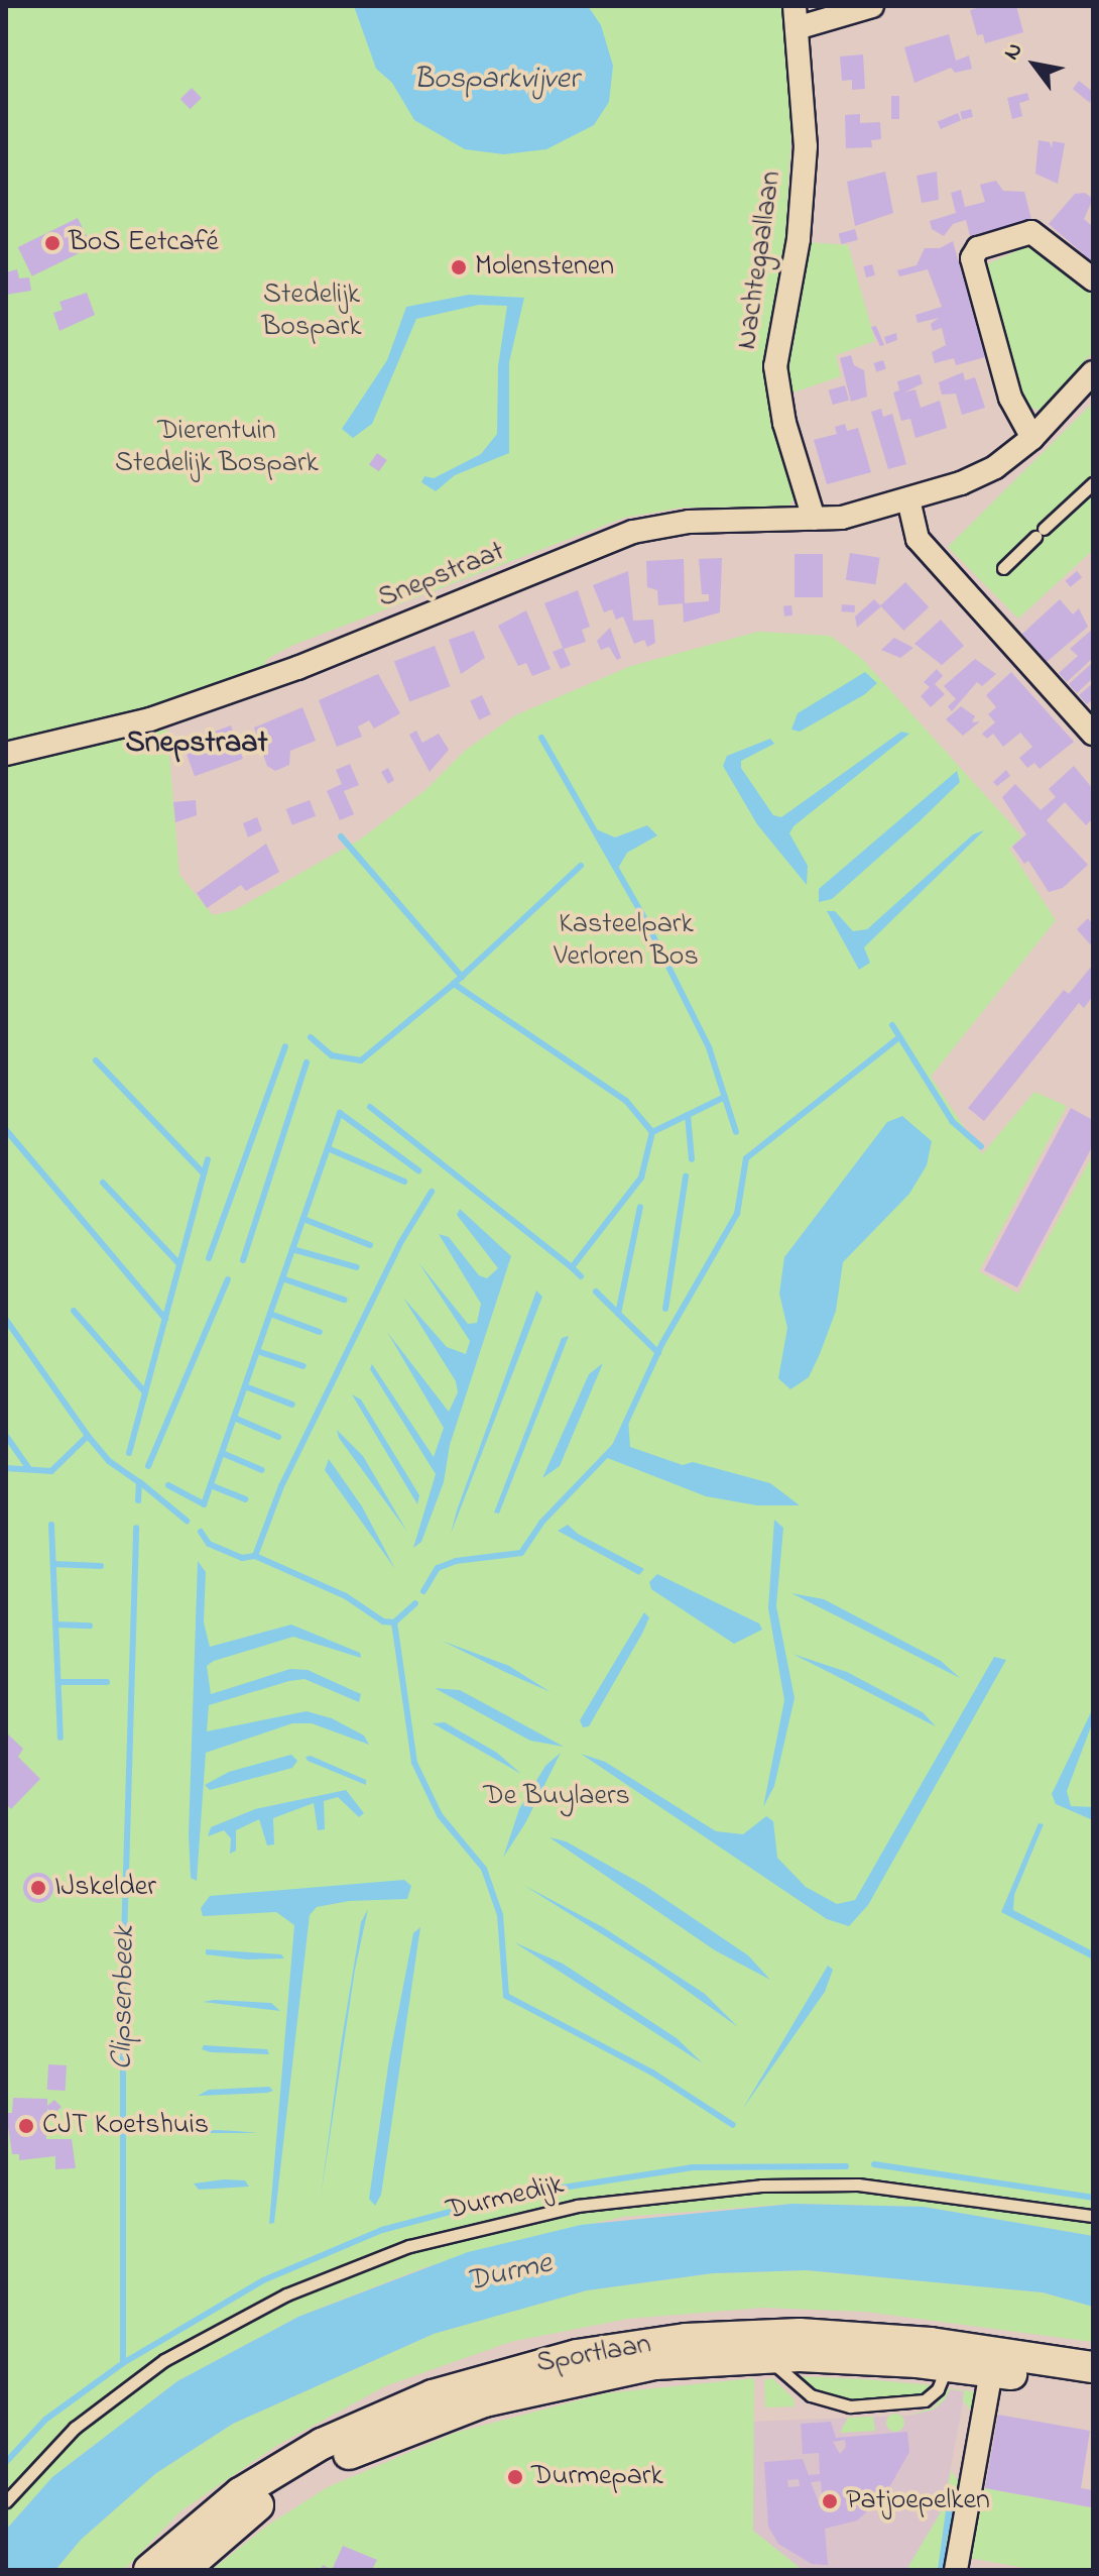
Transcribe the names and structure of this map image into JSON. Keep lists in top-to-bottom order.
{
  "streets": {
    "main road": ["Sportlaan"],
    "street": ["Nachtegaallaan", "Snepstraat"],
    "lane": ["Durmedijk"]
  },
  "crossings": [
    ["Nachtegaallaan", "Snepstraat"]
  ],
  "districts": ["Snepstraat"],
  "water": ["Bosparkvijver", "Clipsenbeek", "Durme"],
  "parks": [
    "Stedelijk Bospark",
    "Dierentuin Stedelijk Bospark",
    "Kasteelpark Verloren Bos",
    "De Buylaers"
  ],
  "places": [
    "BoS Eetcafé",
    "Molenstenen",
    "IJskelder",
    "CJT Koetshuis",
    "Durmepark",
    "Patjoepelken"
  ],
  "north": "top left"
}
